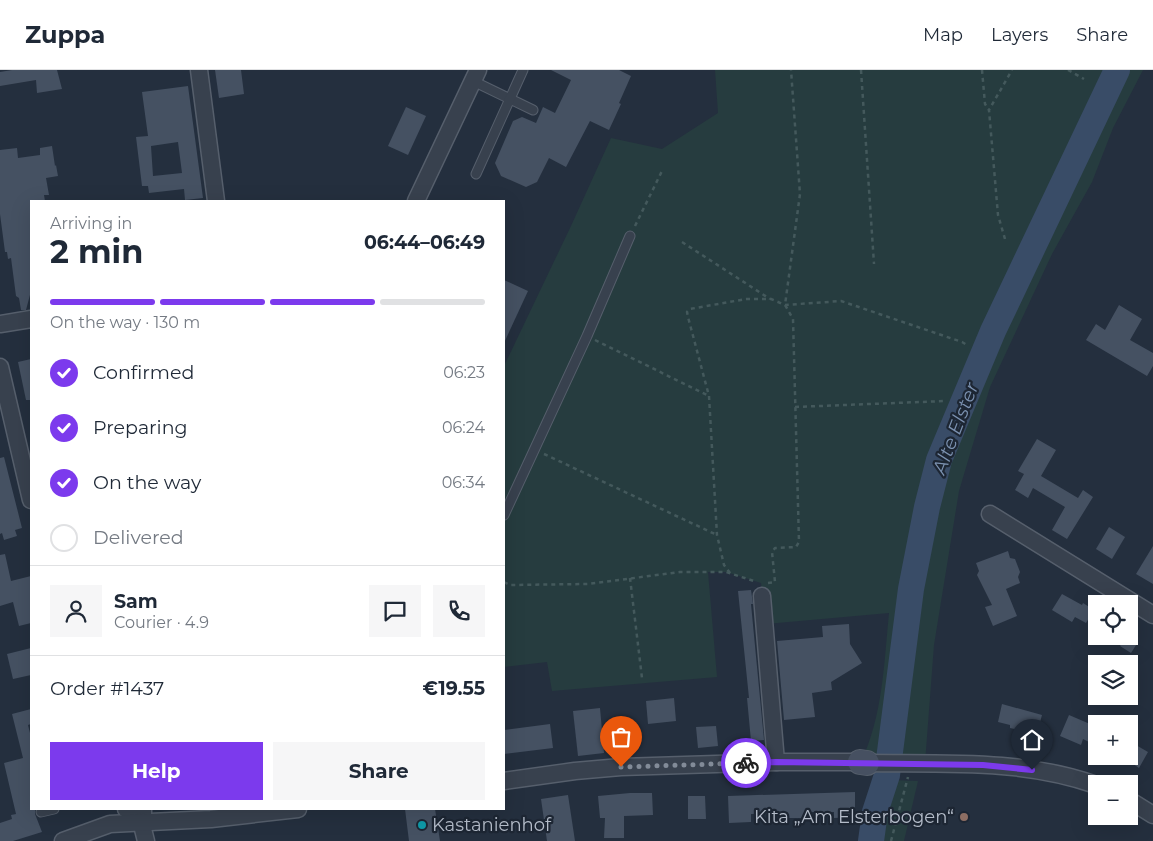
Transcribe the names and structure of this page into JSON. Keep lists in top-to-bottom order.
{
  "water": ["Alte Elster"],
  "places": ["Kita „Am Elsterbogen“", "Kastanienhof"],
  "page": {
    "header": "Zuppa",
    "nav": ["Map", "Layers", "Share"],
    "heading": ["2 min", "Arriving in", "06:44–06:49"],
    "panel": [
      "Sam",
      "Courier · 4.9",
      "Order #1437",
      "€19.55"
    ],
    "bar": "On the way · 130 m",
    "list": [
      ["Confirmed", "06:23"],
      ["Preparing", "06:24"],
      ["On the way", "06:34"],
      "Delivered"
    ],
    "map_buttons": ["+", "−"],
    "buttons": ["Help", "Share"]
  }
}
